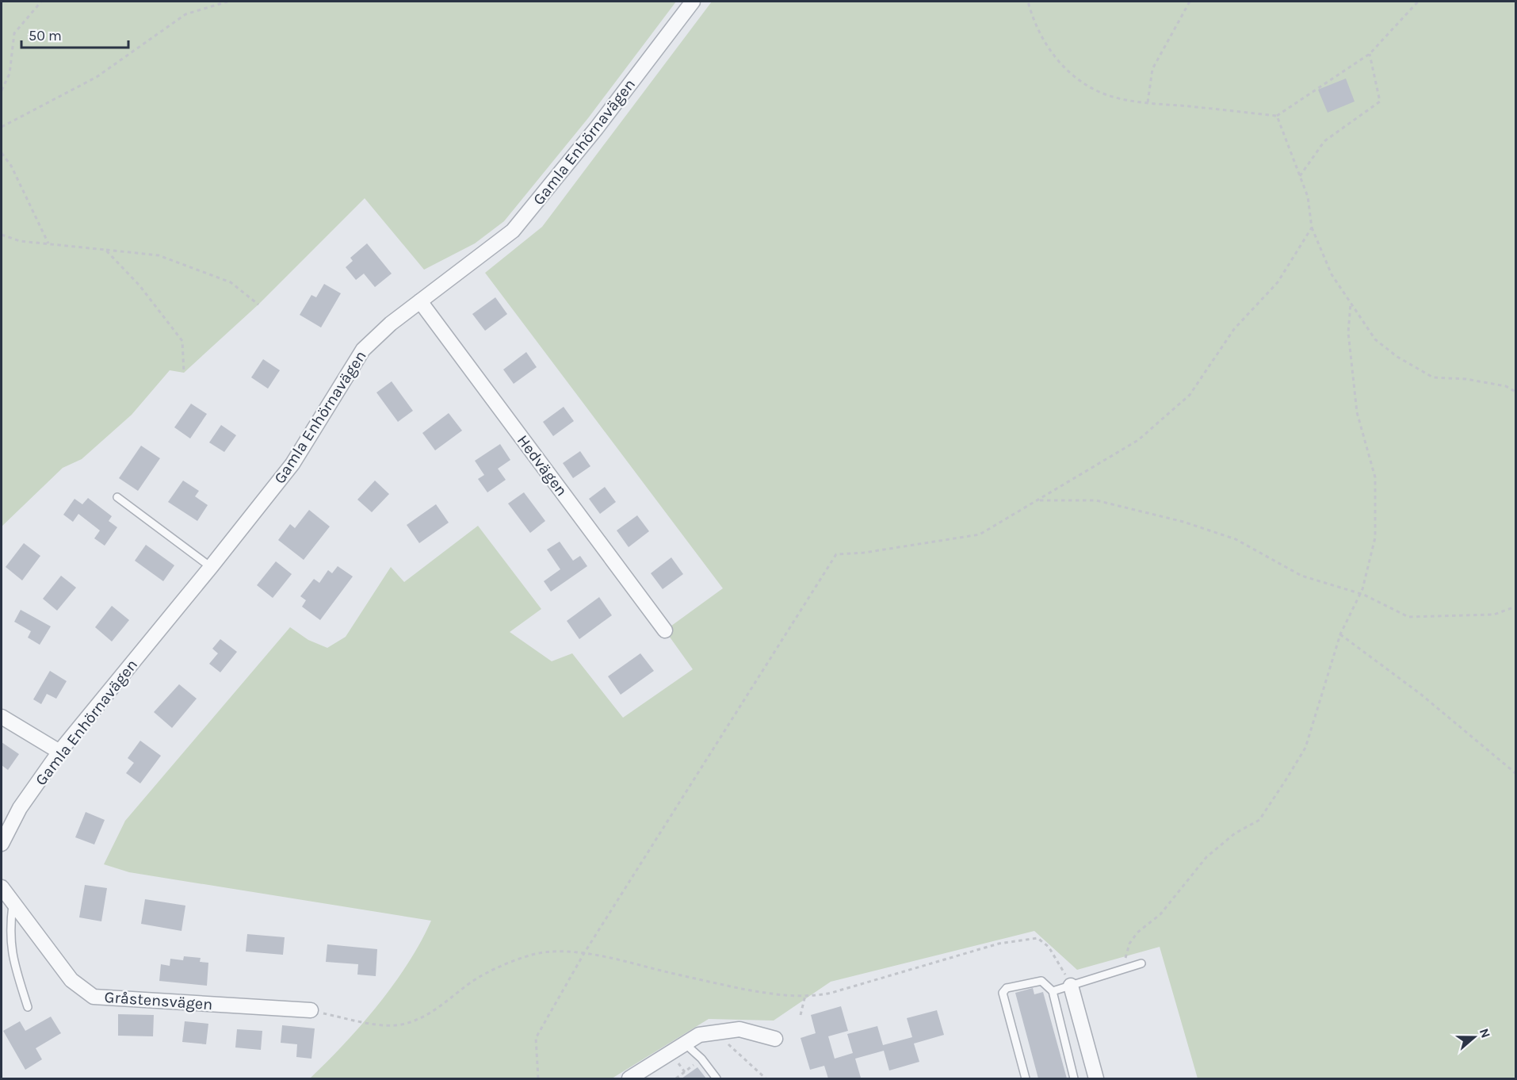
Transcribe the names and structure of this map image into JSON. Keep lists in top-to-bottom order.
{
  "streets": {
    "street": ["Gamla Enhörnavägen", "Hedvägen", "Gråstensvägen"]
  },
  "crossings": [
    ["Gamla Enhörnavägen", "Hedvägen"]
  ],
  "scale_bar": "50 m",
  "north": "right"
}
